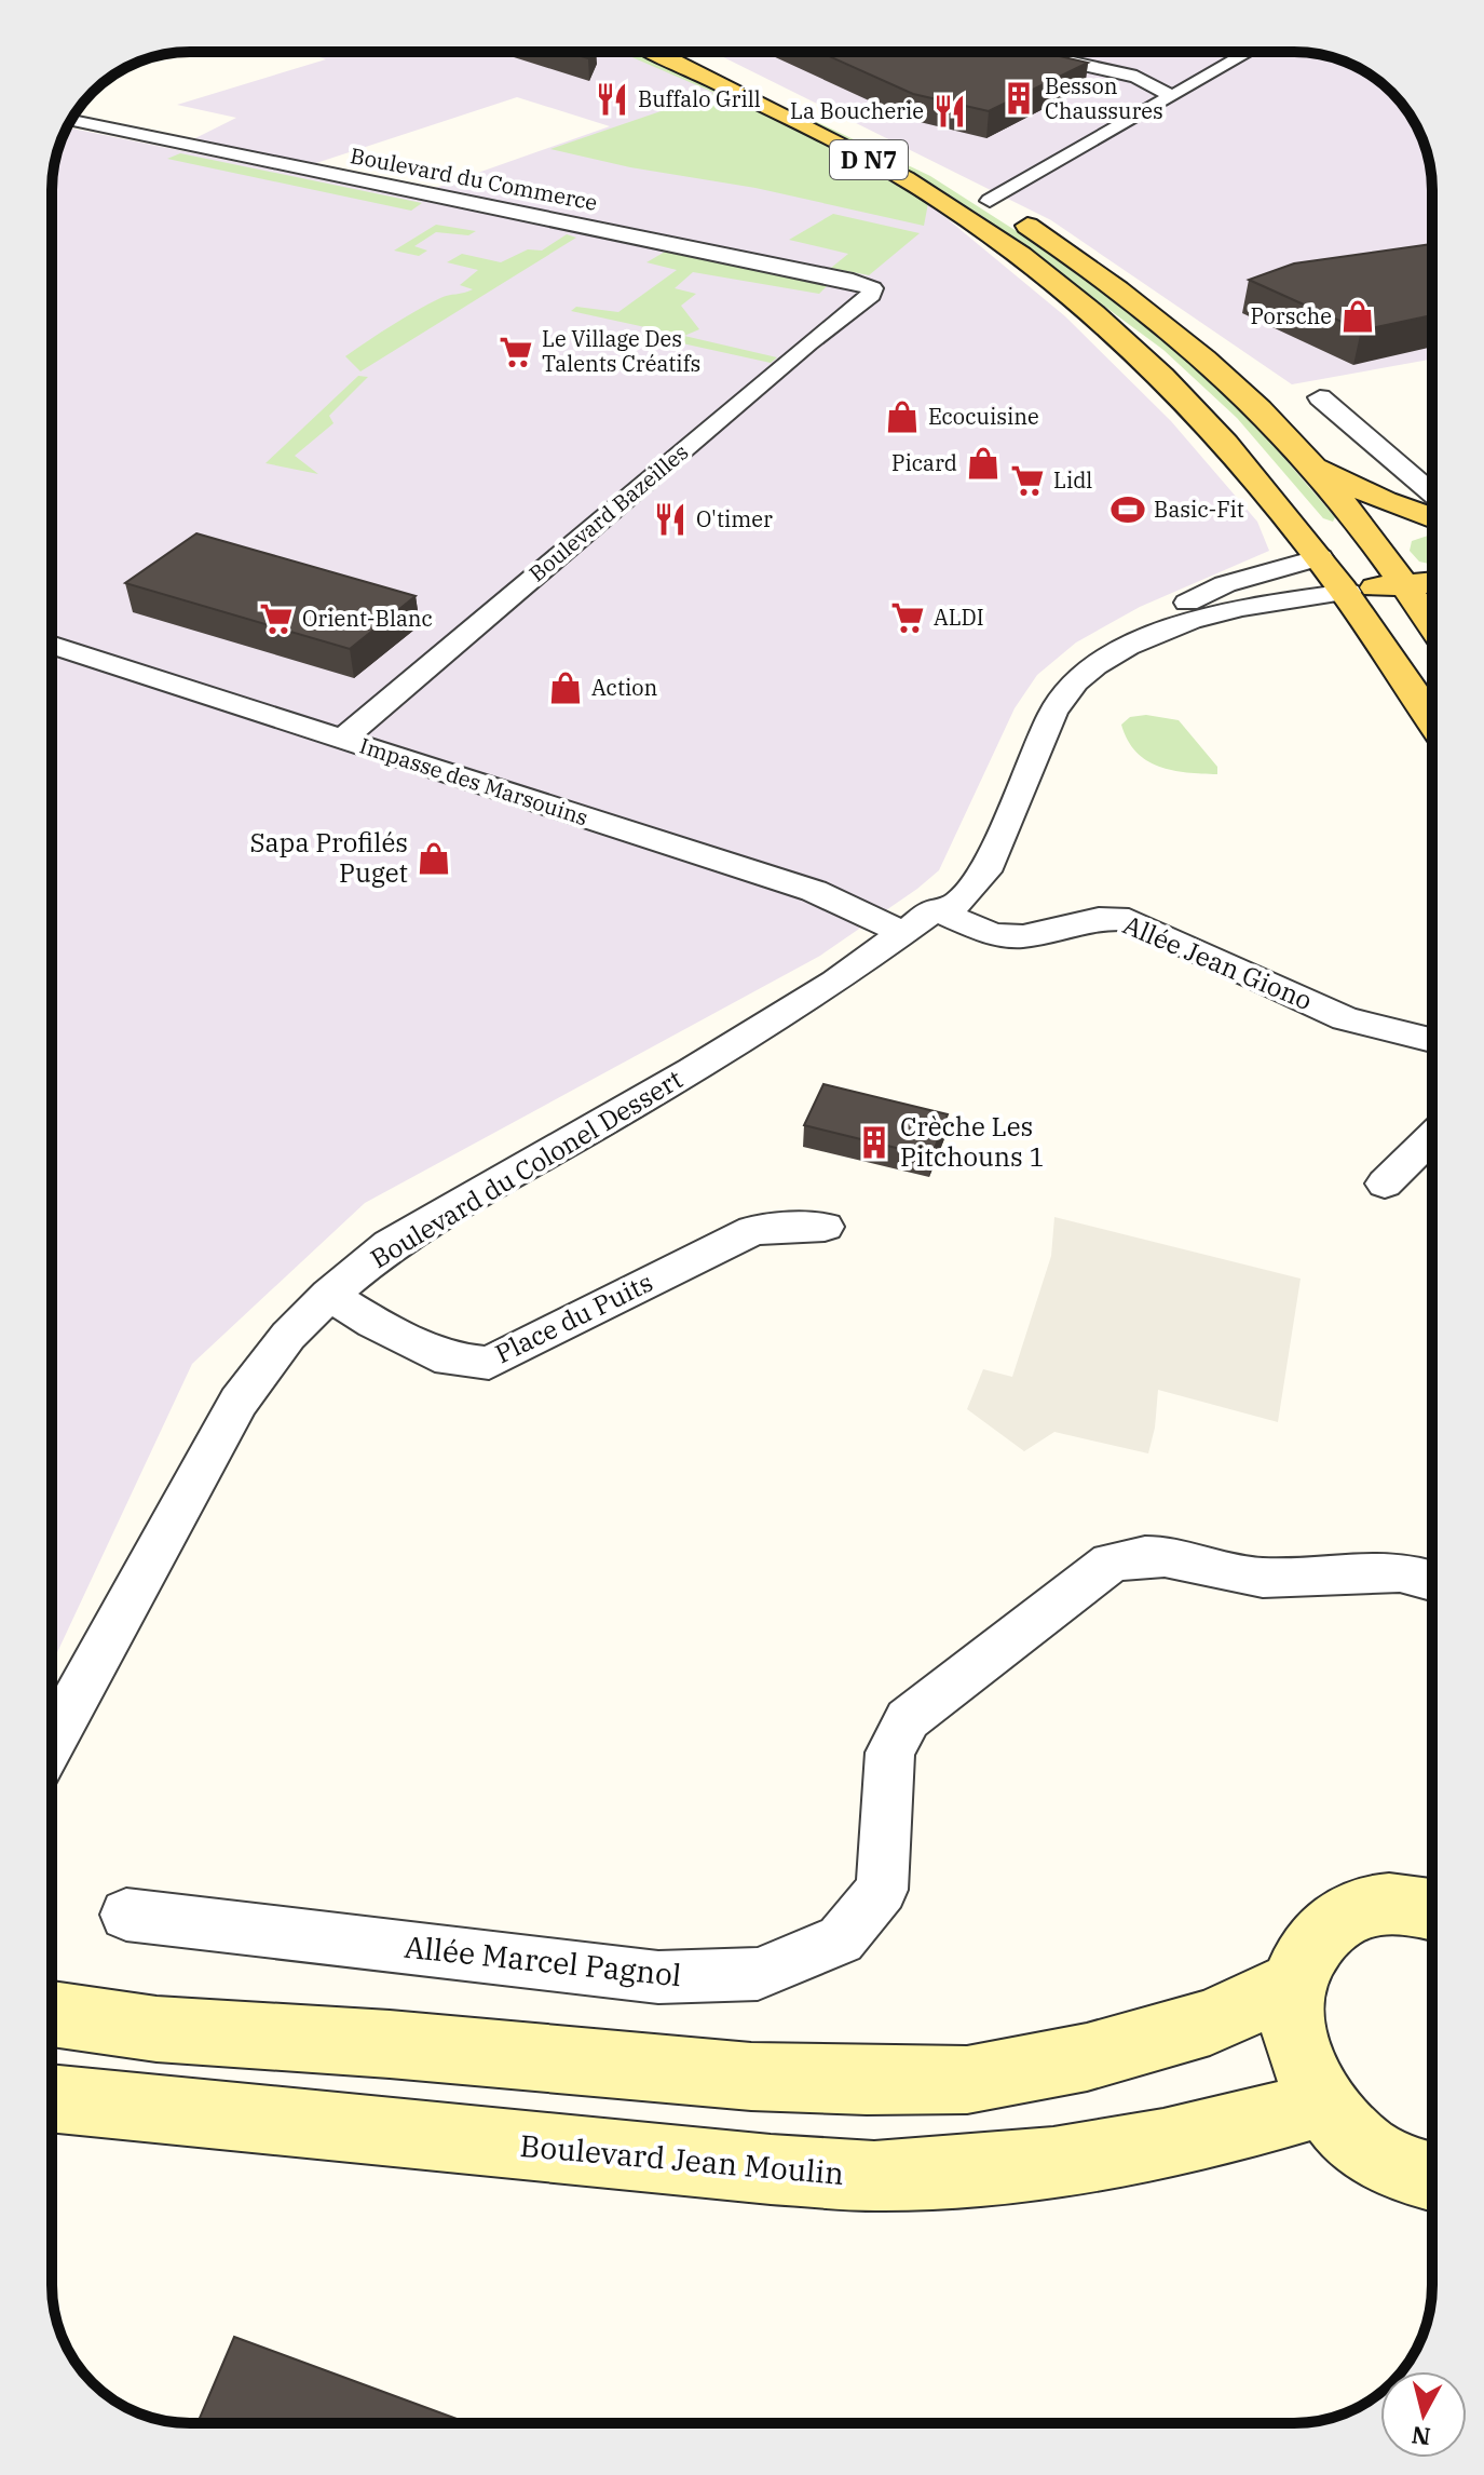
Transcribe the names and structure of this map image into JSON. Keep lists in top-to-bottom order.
{
  "streets": {
    "main road": ["D N7"],
    "street": [
      "Boulevard du Commerce",
      "Boulevard Bazeilles",
      "Impasse des Marsouins",
      "Allée Jean Giono",
      "Boulevard du Colonel Dessert",
      "Place du Puits",
      "Allée Marcel Pagnol",
      "Boulevard Jean Moulin"
    ]
  },
  "crossings": [
    ["D N7", "Boulevard du Colonel Dessert"],
    ["Boulevard du Commerce", "Boulevard Bazeilles"],
    ["Boulevard Bazeilles", "Impasse des Marsouins"],
    ["Impasse des Marsouins", "Allée Jean Giono"],
    ["Impasse des Marsouins", "Boulevard du Colonel Dessert"],
    ["Allée Jean Giono", "Boulevard du Colonel Dessert"],
    ["Boulevard du Colonel Dessert", "Place du Puits"]
  ],
  "places": {
    "building": ["Besson Chaussures", "Crèche Les Pitchouns 1"],
    "restaurant": ["Buffalo Grill", "La Boucherie", "O'timer"],
    "shop": [
      "Porsche",
      "Ecocuisine",
      "Picard",
      "Action",
      "Sapa Profilés Puget"
    ],
    "supermarket": [
      "Le Village Des Talents Créatifs",
      "Lidl",
      "ALDI",
      "Orient-Blanc"
    ],
    "sports": ["Basic-Fit"]
  },
  "north": "bottom"
}
